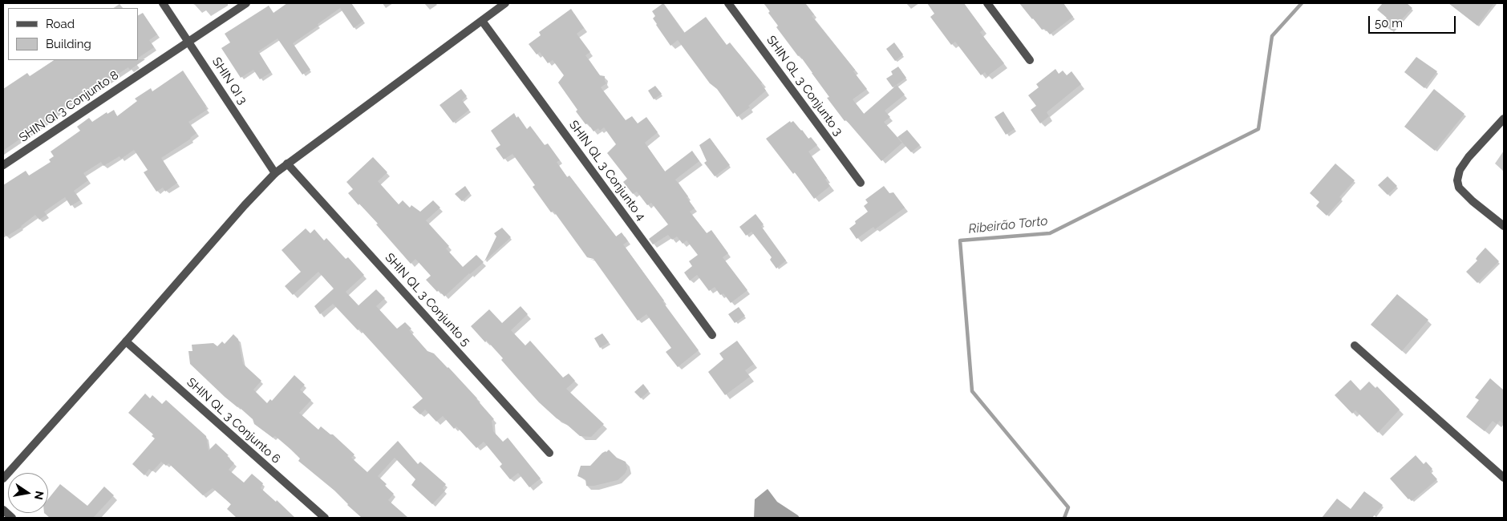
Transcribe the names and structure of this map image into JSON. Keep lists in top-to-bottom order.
{
  "streets": {
    "street": [
      "SHIN QI 3",
      "SHIN QL 3 Conjunto 3",
      "SHIN QI 3 Conjunto 8",
      "SHIN QL 3 Conjunto 4",
      "SHIN QL 3 Conjunto 5",
      "SHIN QL 3 Conjunto 6"
    ]
  },
  "crossings": [
    ["SHIN QI 3", "SHIN QI 3 Conjunto 8"]
  ],
  "water": ["Ribeirão Torto"],
  "legend": ["Road", "Building"],
  "scale_bar": "50 m",
  "north": "right"
}
